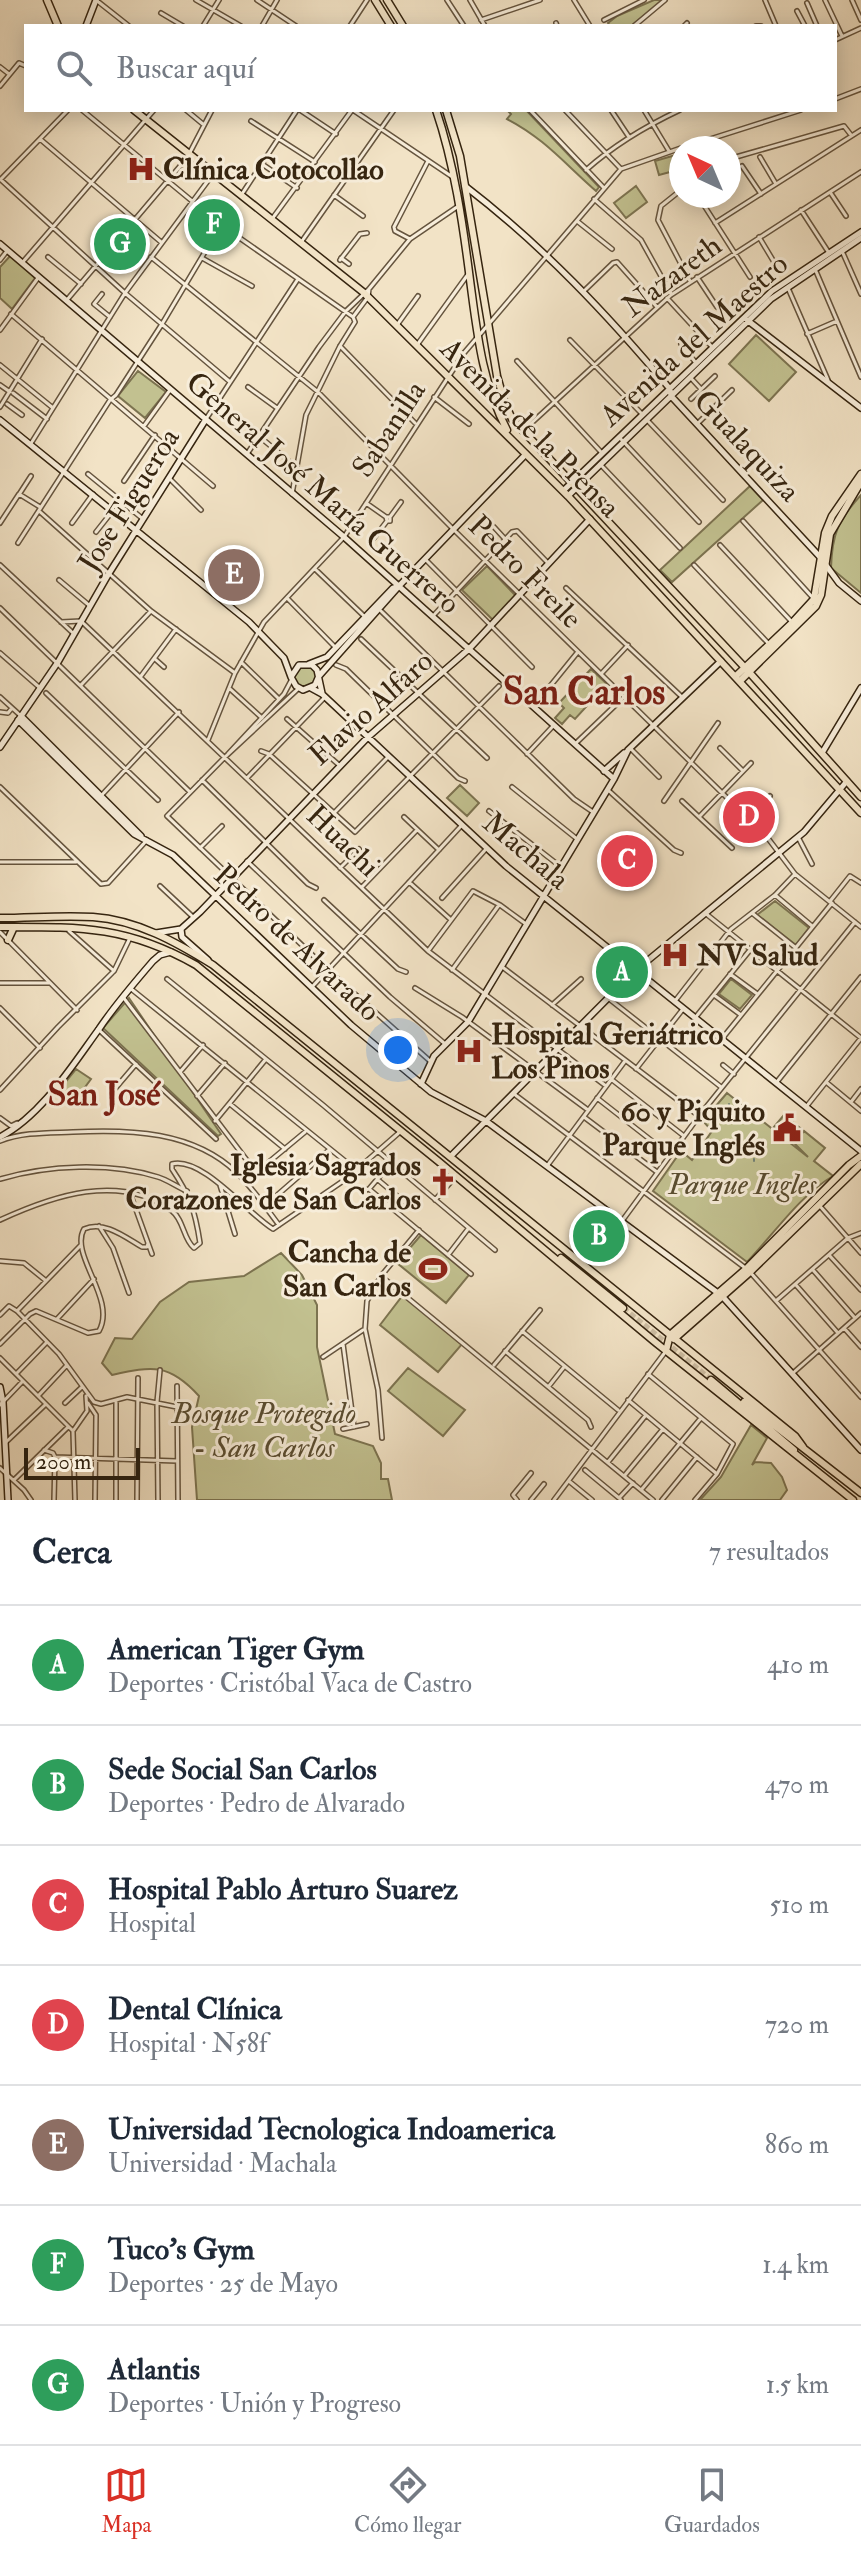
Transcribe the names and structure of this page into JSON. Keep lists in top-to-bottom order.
{
  "streets": {
    "main road": ["Avenida de la Prensa"],
    "street": [
      "Nazareth",
      "Avenida del Maestro",
      "Sabanilla",
      "Gualaquiza",
      "General José María Guerrero",
      "Jose Figueroa",
      "Pedro Freile",
      "Flavio Alfaro",
      "Huachi",
      "Machala",
      "Pedro de Alvarado"
    ]
  },
  "crossings": [
    ["Nazareth", "Avenida de la Prensa"],
    ["Nazareth", "Gualaquiza"],
    ["Avenida del Maestro", "Avenida de la Prensa"],
    ["Avenida del Maestro", "Gualaquiza"],
    ["Avenida de la Prensa", "Sabanilla"],
    ["Avenida de la Prensa", "Gualaquiza"],
    ["Avenida de la Prensa", "Flavio Alfaro"],
    ["Sabanilla", "Gualaquiza"],
    ["Sabanilla", "General José María Guerrero"],
    ["Sabanilla", "Pedro Freile"],
    ["Sabanilla", "Huachi"],
    ["General José María Guerrero", "Jose Figueroa"],
    ["General José María Guerrero", "Flavio Alfaro"],
    ["Jose Figueroa", "Pedro Freile"],
    ["Jose Figueroa", "Huachi"],
    ["Jose Figueroa", "Pedro de Alvarado"],
    ["Pedro Freile", "Flavio Alfaro"],
    ["Flavio Alfaro", "Huachi"],
    ["Flavio Alfaro", "Machala"],
    ["Flavio Alfaro", "Pedro de Alvarado"]
  ],
  "districts": ["San Carlos", "San José"],
  "parks": ["Parque Ingles", "Bosque Protegido - San Carlos"],
  "places": {
    "hospital": ["Clínica Cotocollao", "NV Salud", "Hospital Geriátrico Los Pinos"],
    "public building": ["60 y Piquito Parque Inglés"],
    "church": ["Iglesia Sagrados Corazones de San Carlos"],
    "sports": ["Cancha de San Carlos"]
  },
  "scale_bar": "200 m",
  "north": "top left",
  "page": {
    "search": "Buscar aquí",
    "pins": [
      "F",
      "G",
      "E",
      "D",
      "C",
      "A",
      "B"
    ],
    "scale": "200 m",
    "heading": ["Cerca", "7 resultados"],
    "list": [
      {
        "mark": "A",
        "name": "American Tiger Gym",
        "note": "Deportes · Cristóbal Vaca de Castro",
        "value": "410 m"
      },
      {
        "mark": "B",
        "name": "Sede Social San Carlos",
        "note": "Deportes · Pedro de Alvarado",
        "value": "470 m"
      },
      {
        "mark": "C",
        "name": "Hospital Pablo Arturo Suarez",
        "note": "Hospital",
        "value": "510 m"
      },
      {
        "mark": "D",
        "name": "Dental Clínica",
        "note": "Hospital · N58f",
        "value": "720 m"
      },
      {
        "mark": "E",
        "name": "Universidad Tecnologica Indoamerica",
        "note": "Universidad · Machala",
        "value": "860 m"
      },
      {
        "mark": "F",
        "name": "Tuco's Gym",
        "note": "Deportes · 25 de Mayo",
        "value": "1.4 km"
      },
      {
        "mark": "G",
        "name": "Atlantis",
        "note": "Deportes · Unión y Progreso",
        "value": "1.5 km"
      }
    ],
    "nav": ["Mapa", "Cómo llegar", "Guardados"]
  }
}
